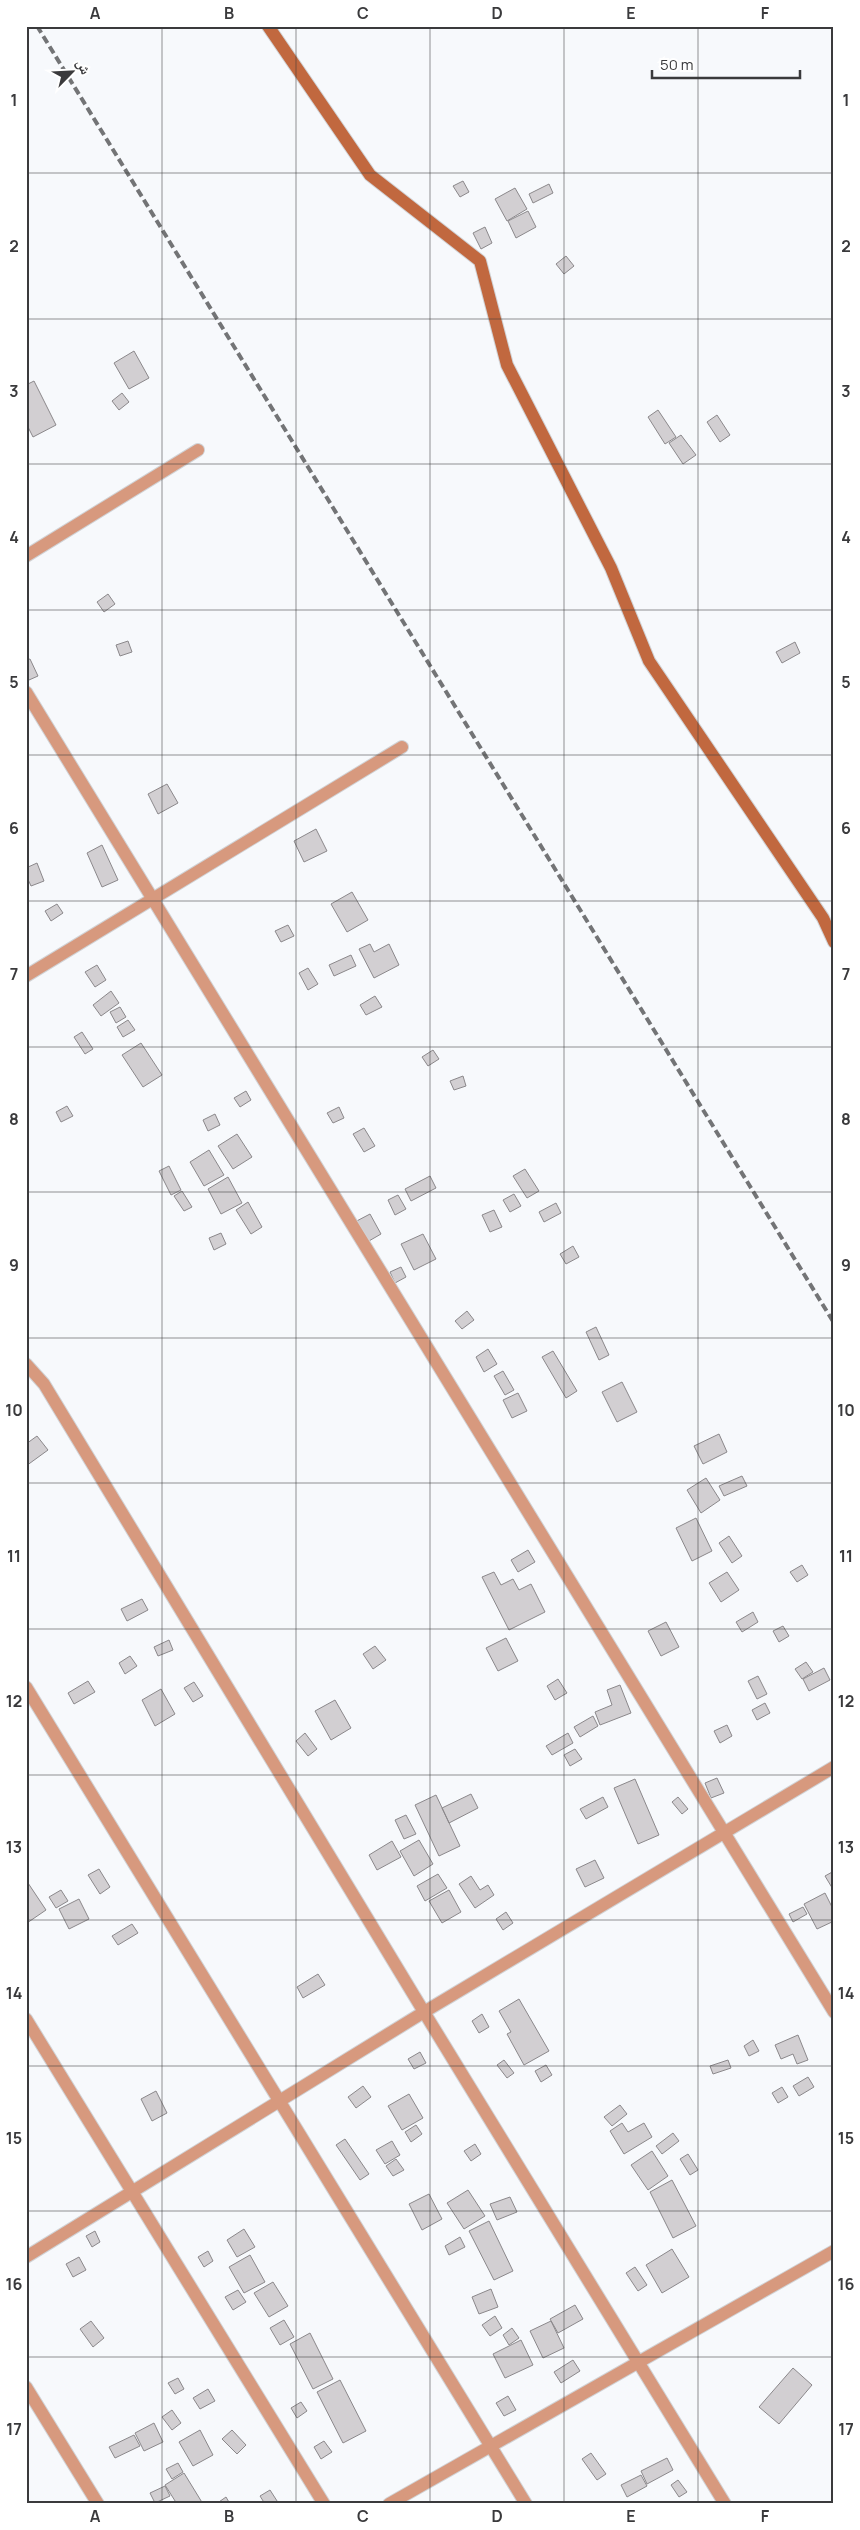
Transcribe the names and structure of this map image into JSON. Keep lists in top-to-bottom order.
{
  "scale_bar": "50 m",
  "north": "top right",
  "grid": {
    "columns": [
      "A",
      "B",
      "C",
      "D",
      "E",
      "F"
    ],
    "rows": [
      "1",
      "2",
      "3",
      "4",
      "5",
      "6",
      "7",
      "8",
      "9",
      "10",
      "11",
      "12",
      "13",
      "14",
      "15",
      "16",
      "17"
    ]
  }
}
